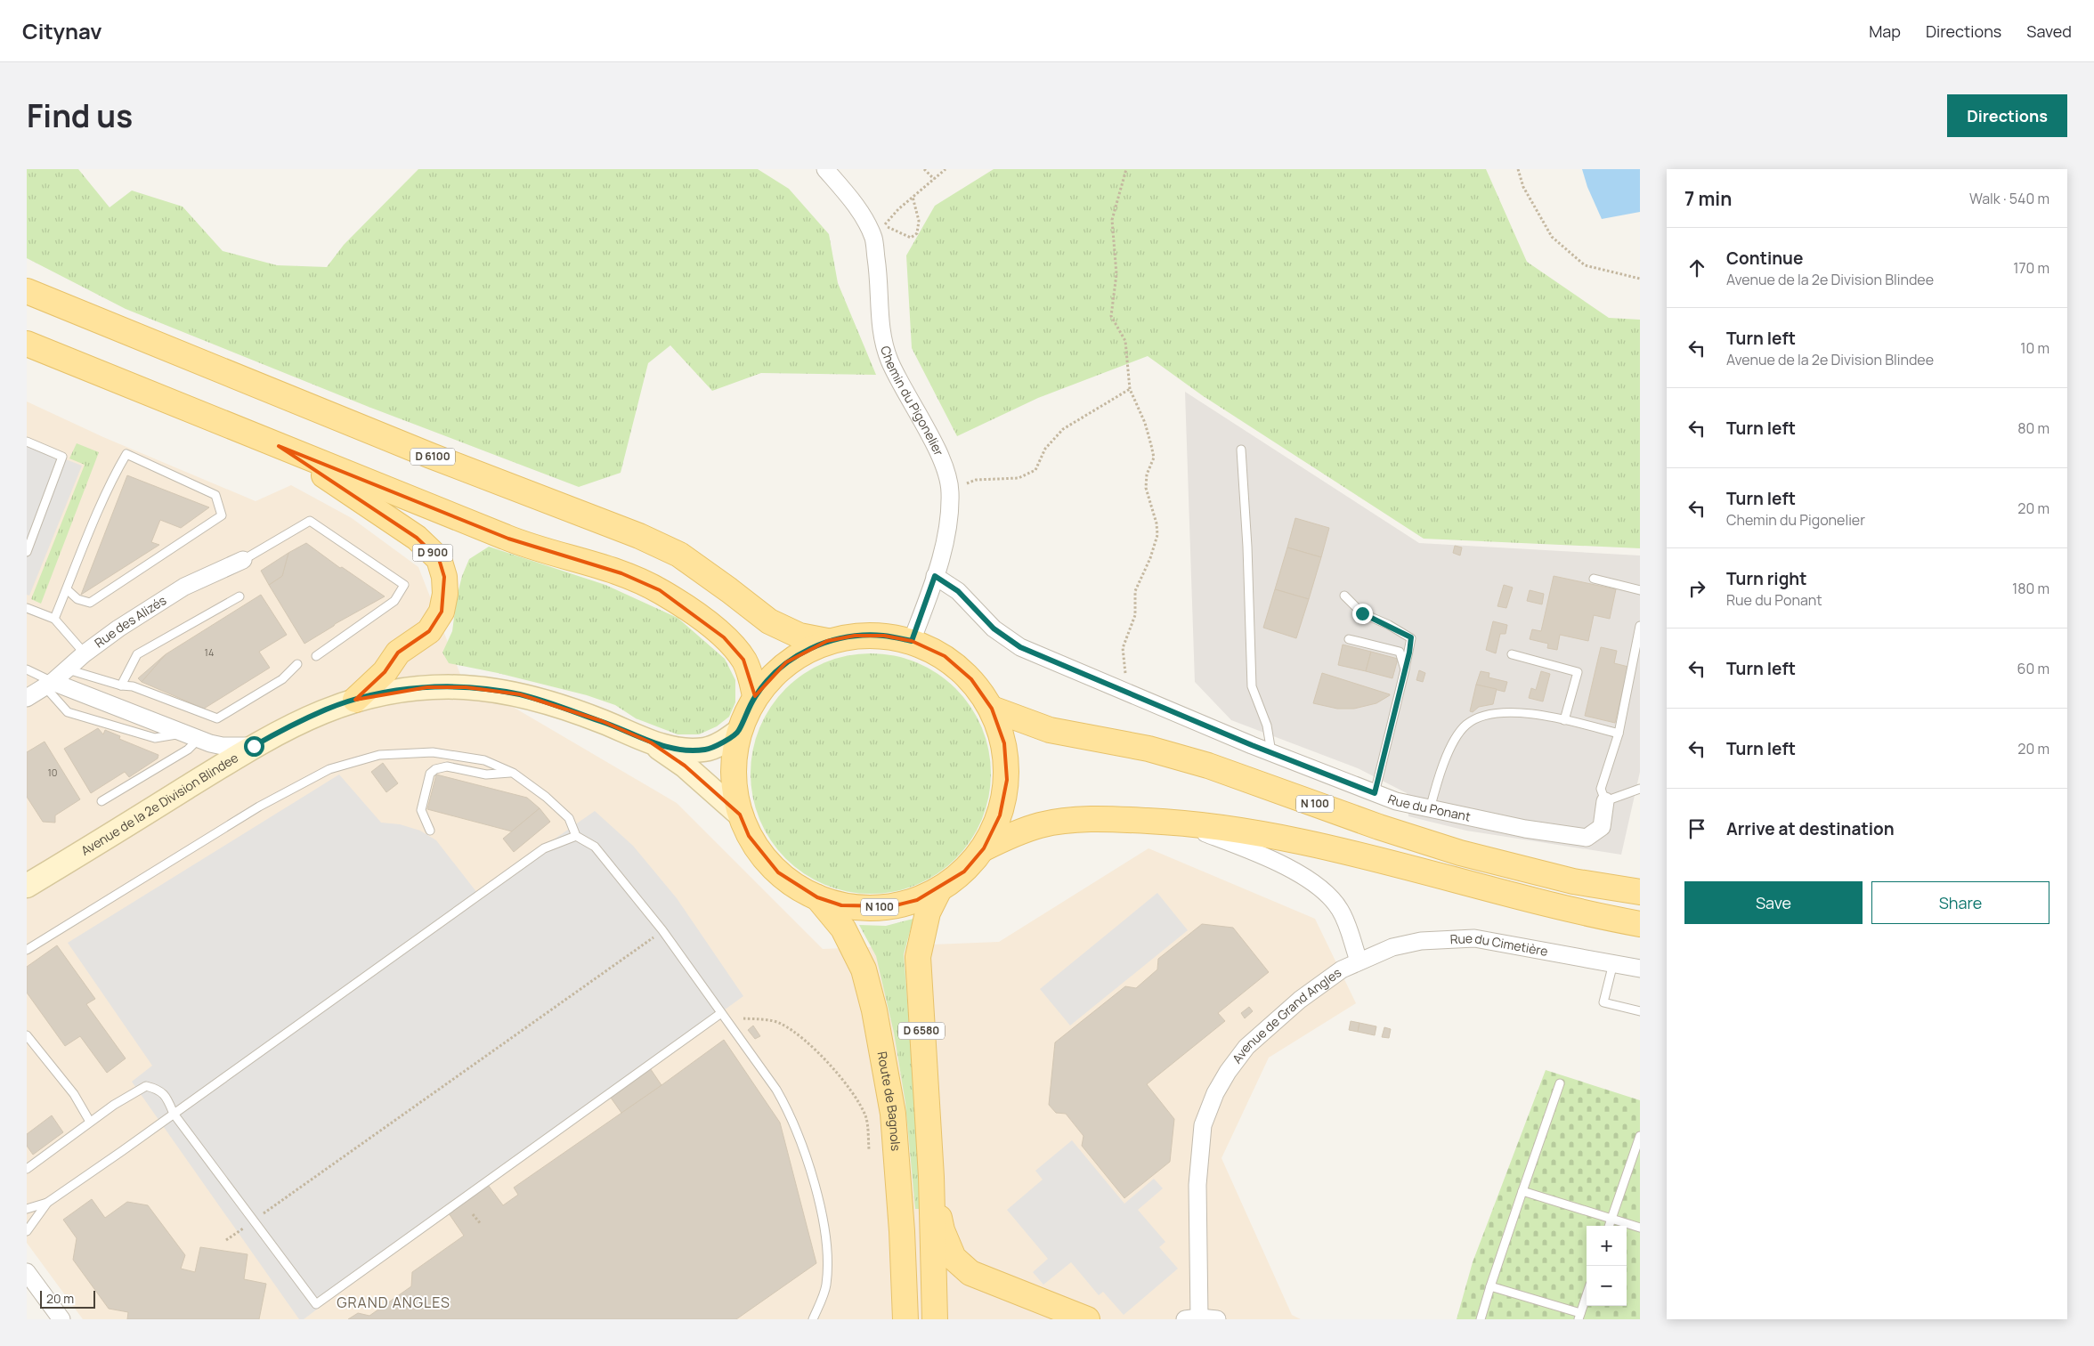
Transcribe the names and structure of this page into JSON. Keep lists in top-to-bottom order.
{
  "streets": {
    "main road": [
      "D 6100",
      "D 900",
      "N 100",
      "Avenue de la 2e Division Blindee",
      "D 6580",
      "Route de Bagnols"
    ],
    "street": [
      "Chemin du Pigonelier",
      "Rue des Alizés",
      "Rue du Ponant",
      "Rue du Cimetière",
      "Avenue de Grand Angles"
    ]
  },
  "crossings": [
    ["Chemin du Pigonelier", "N 100"],
    ["Chemin du Pigonelier", "Rue du Ponant"],
    ["D 6100", "N 100"],
    ["D 900", "Avenue de la 2e Division Blindee"],
    ["N 100", "Avenue de la 2e Division Blindee"],
    ["N 100", "D 6580"],
    ["N 100", "Route de Bagnols"],
    ["Rue du Cimetière", "Avenue de Grand Angles"]
  ],
  "districts": ["GRAND ANGLES"],
  "house_numbers": ["14", "10"],
  "scale_bar": "20 m",
  "page": {
    "header": "Citynav",
    "nav": ["Map", "Directions", "Saved"],
    "title": "Find us",
    "buttons": [
      "Directions",
      ["Save", "Share"]
    ],
    "heading": ["7 min", "Walk · 540 m"],
    "list": [
      ["Continue", "Avenue de la 2e Division Blindee", "170 m"],
      ["Turn left", "Avenue de la 2e Division Blindee", "10 m"],
      ["Turn left", "80 m"],
      ["Turn left", "Chemin du Pigonelier", "20 m"],
      ["Turn right", "Rue du Ponant", "180 m"],
      ["Turn left", "60 m"],
      ["Turn left", "20 m"],
      "Arrive at destination"
    ],
    "map_buttons": ["+", "−"],
    "scale": "20 m"
  }
}
